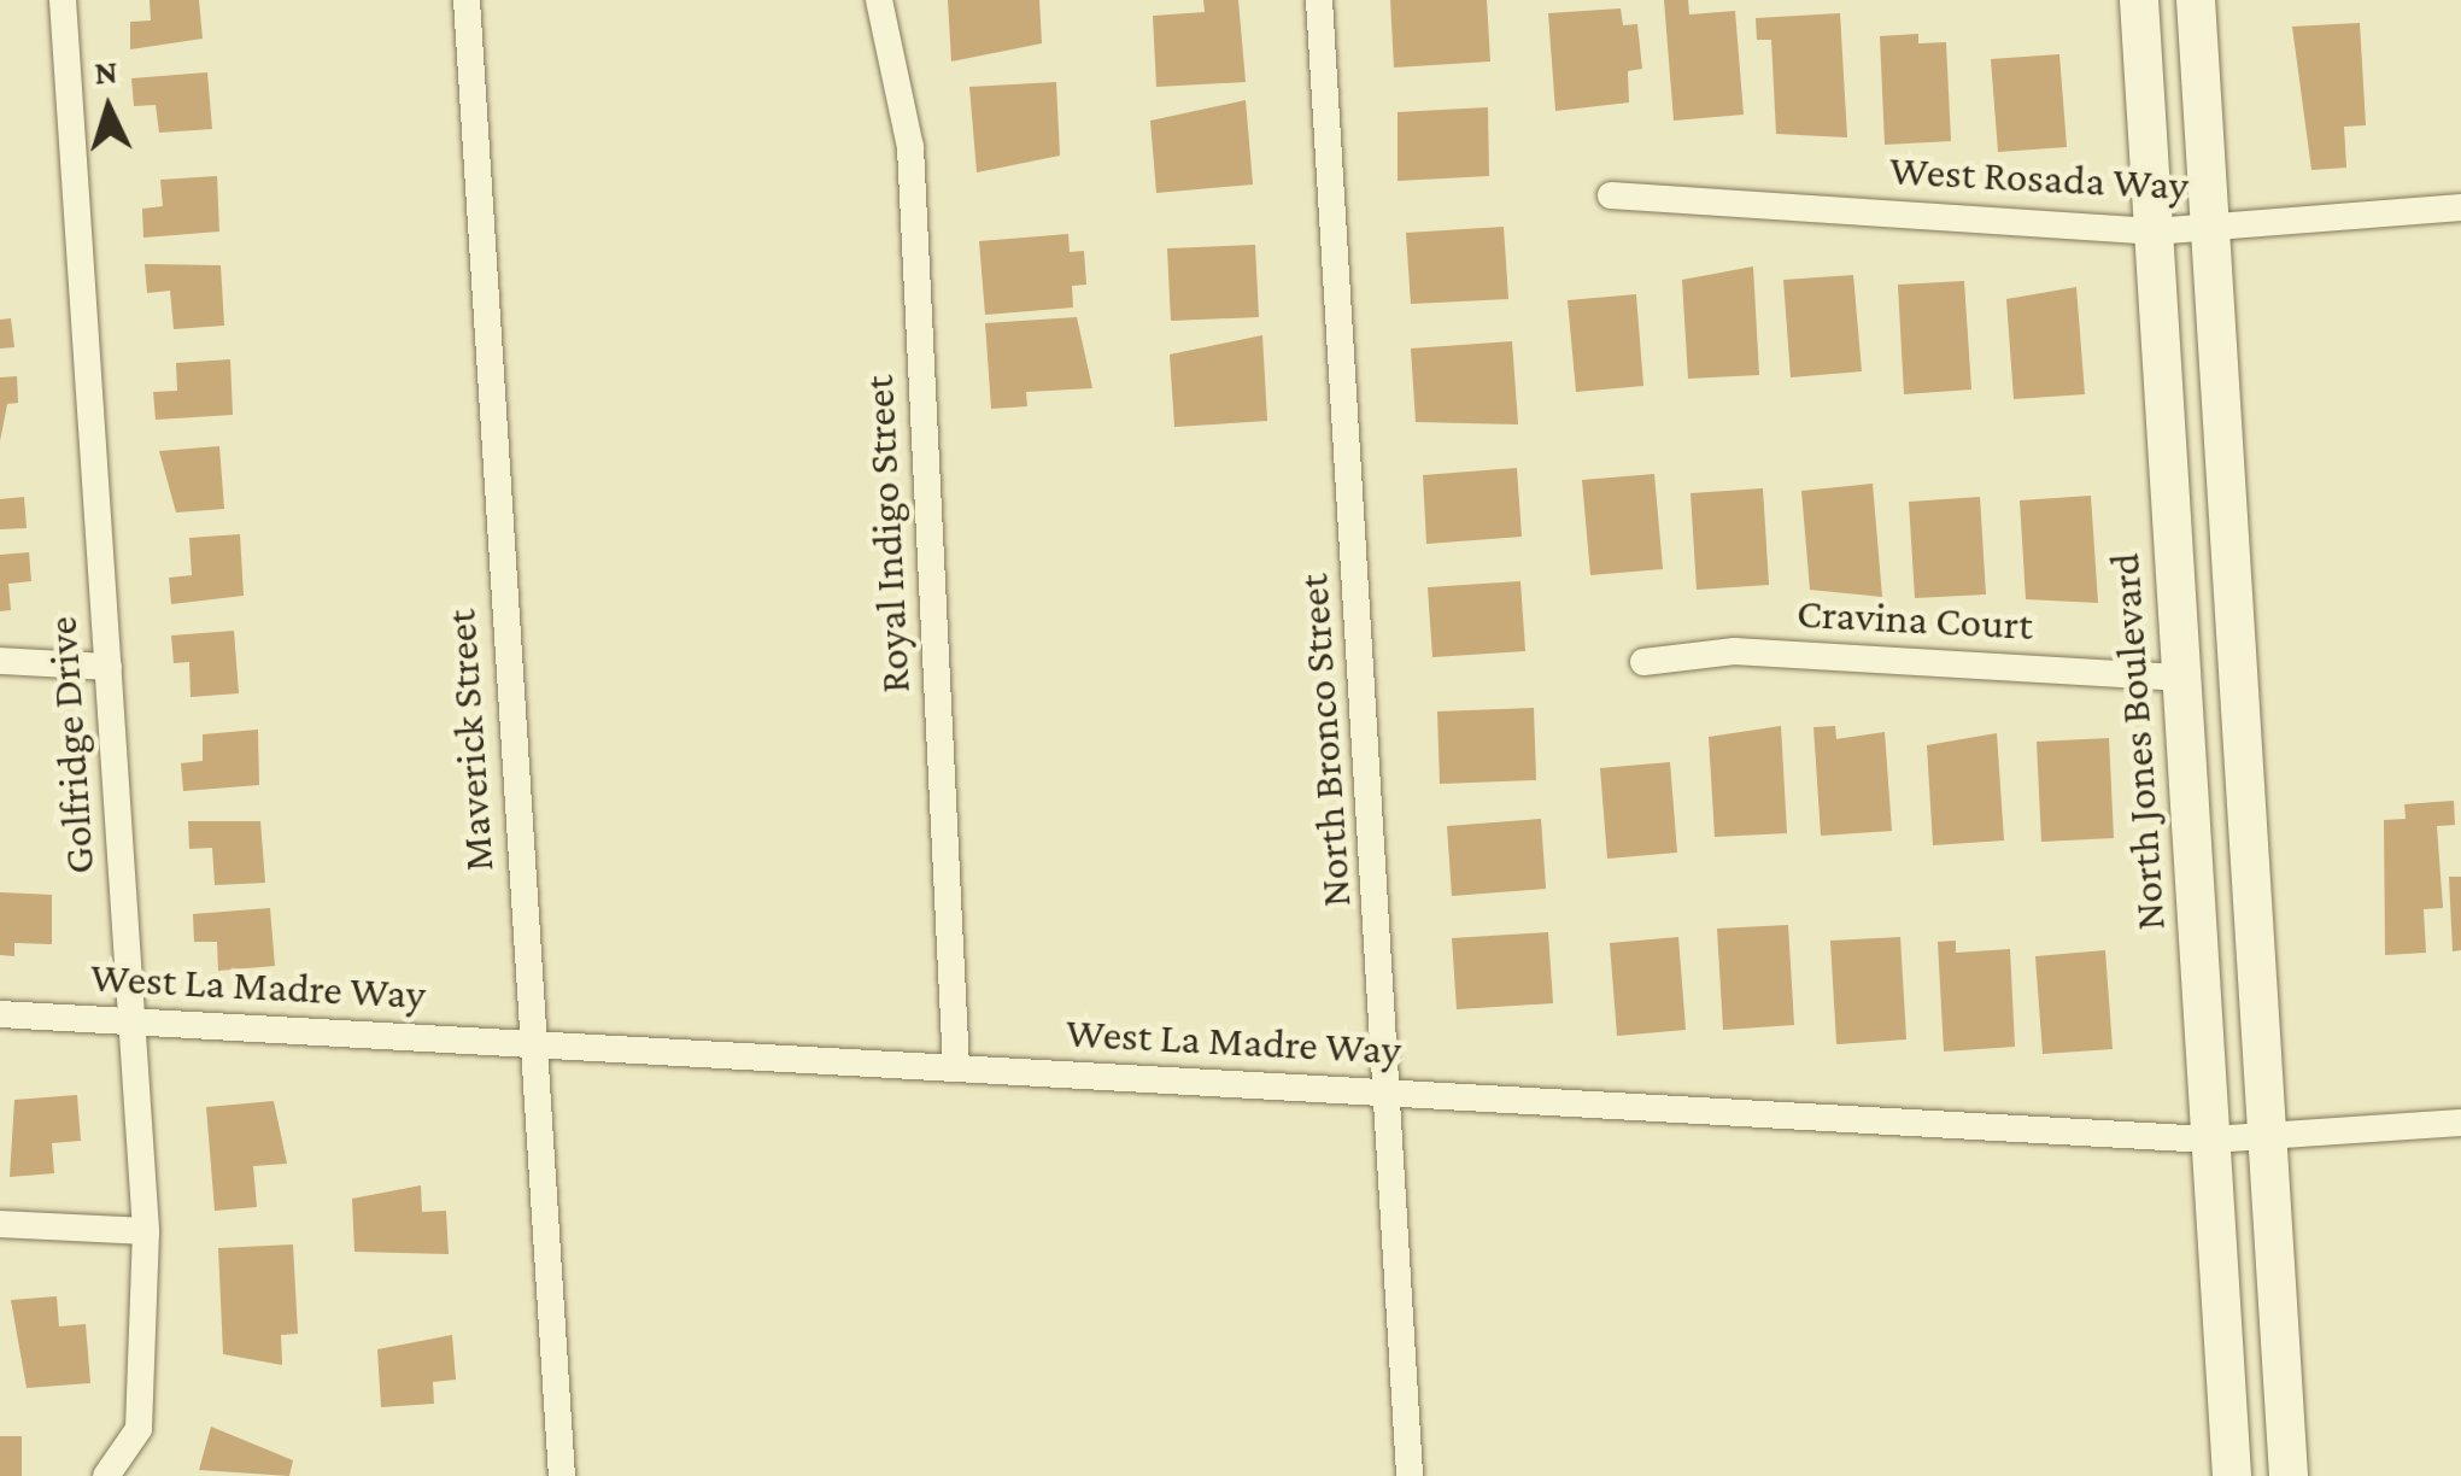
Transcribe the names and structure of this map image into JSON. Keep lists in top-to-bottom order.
{
  "streets": {
    "main road": ["North Jones Boulevard"],
    "street": [
      "West Rosada Way",
      "Royal Indigo Street",
      "Cravina Court",
      "Maverick Street",
      "North Bronco Street",
      "Golfridge Drive",
      "West La Madre Way"
    ]
  },
  "crossings": [
    ["West Rosada Way", "North Jones Boulevard"],
    ["Royal Indigo Street", "West La Madre Way"],
    ["Cravina Court", "North Jones Boulevard"],
    ["Maverick Street", "West La Madre Way"],
    ["North Bronco Street", "West La Madre Way"],
    ["North Jones Boulevard", "West La Madre Way"],
    ["Golfridge Drive", "West La Madre Way"]
  ],
  "north": "top"
}
